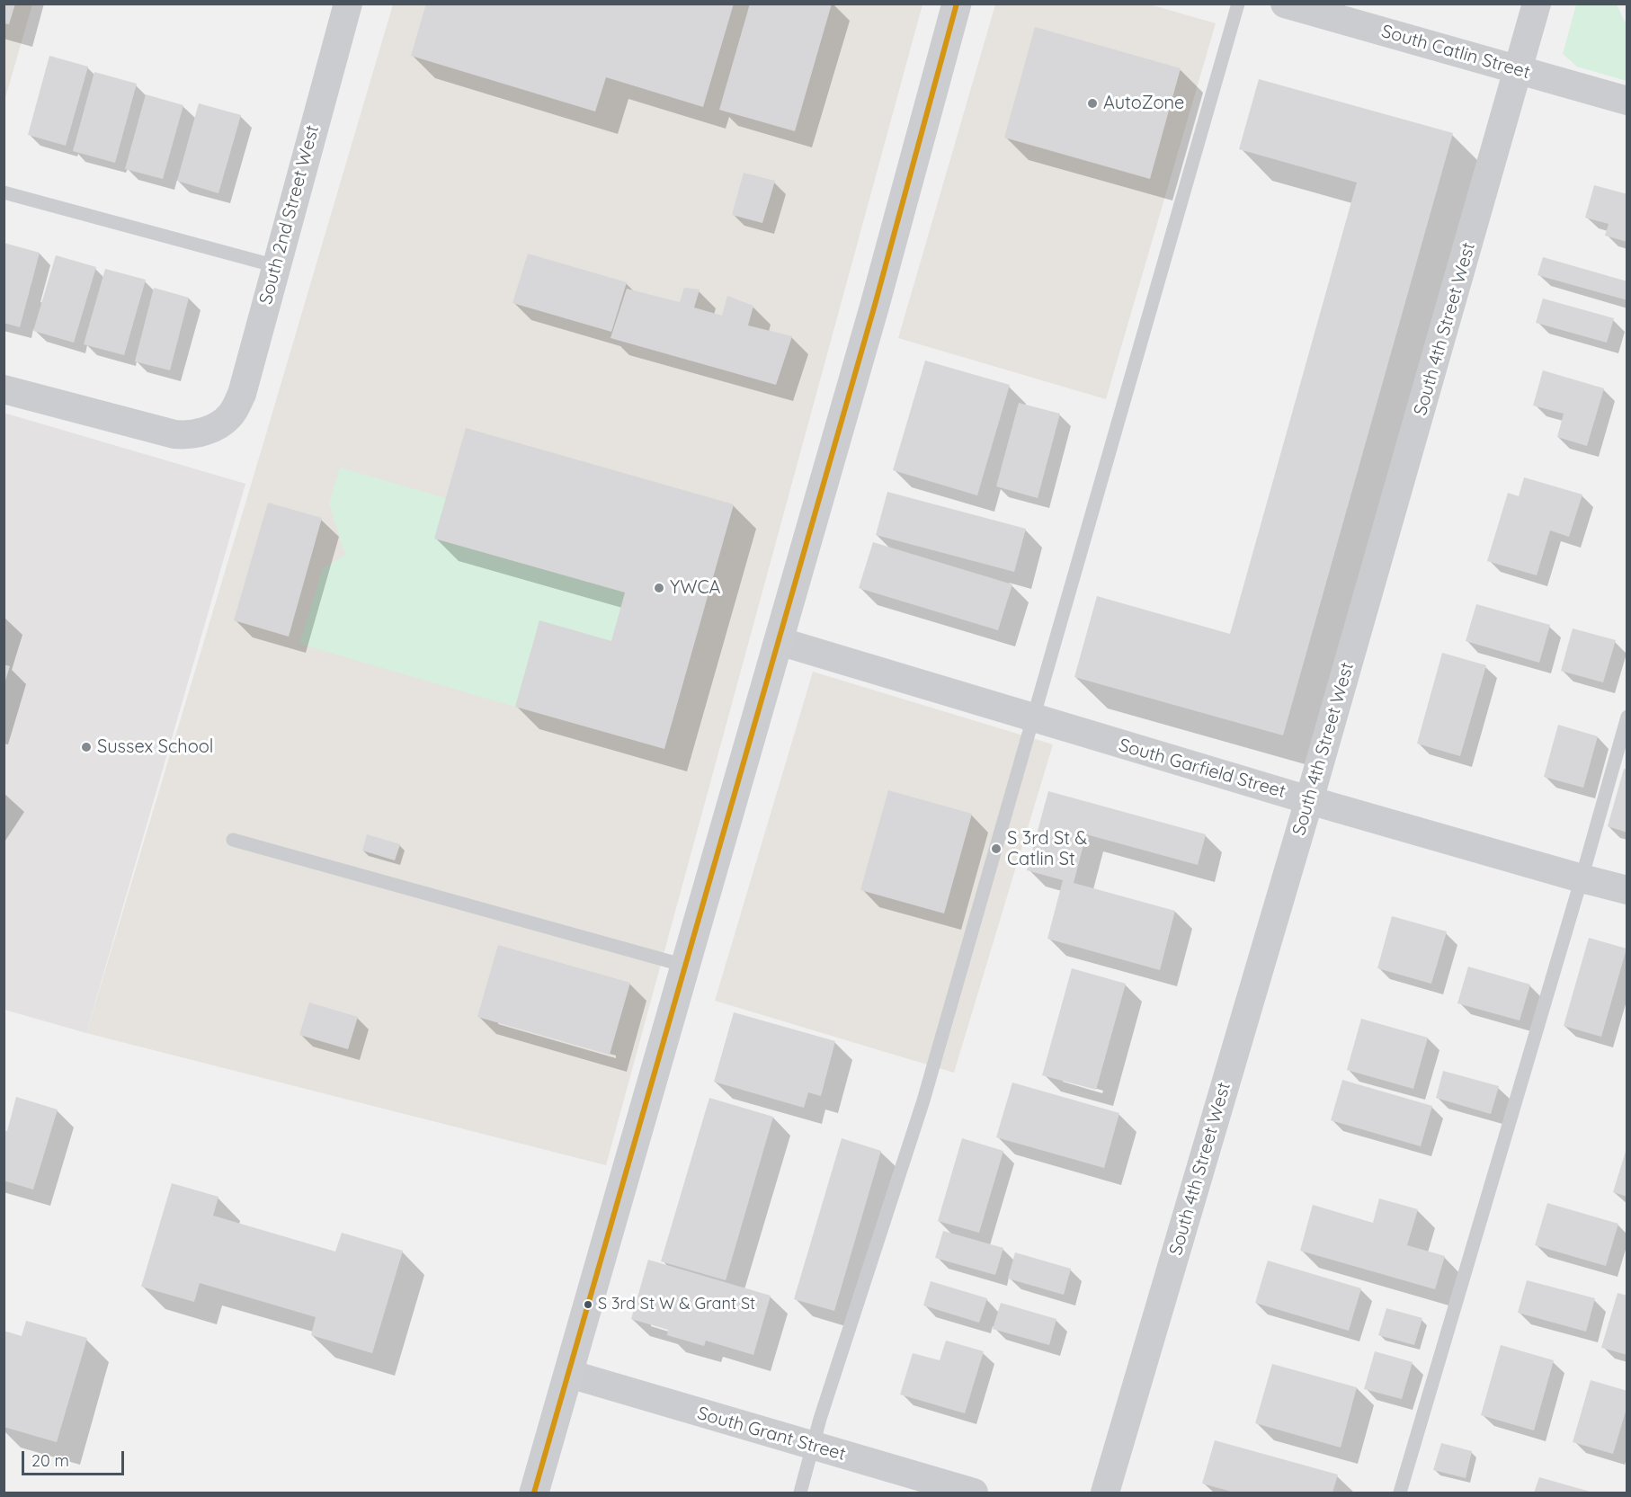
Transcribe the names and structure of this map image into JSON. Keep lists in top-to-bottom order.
{
  "streets": {
    "street": [
      "South Catlin Street",
      "South 2nd Street West",
      "South 4th Street West",
      "South Garfield Street",
      "South Grant Street"
    ]
  },
  "crossings": [
    ["South Catlin Street", "South 4th Street West"],
    ["South 4th Street West", "South Garfield Street"]
  ],
  "places": [
    "AutoZone",
    "YWCA",
    "Sussex School",
    "S 3rd St & Catlin St",
    "S 3rd St W & Grant St"
  ],
  "scale_bar": "20 m"
}
